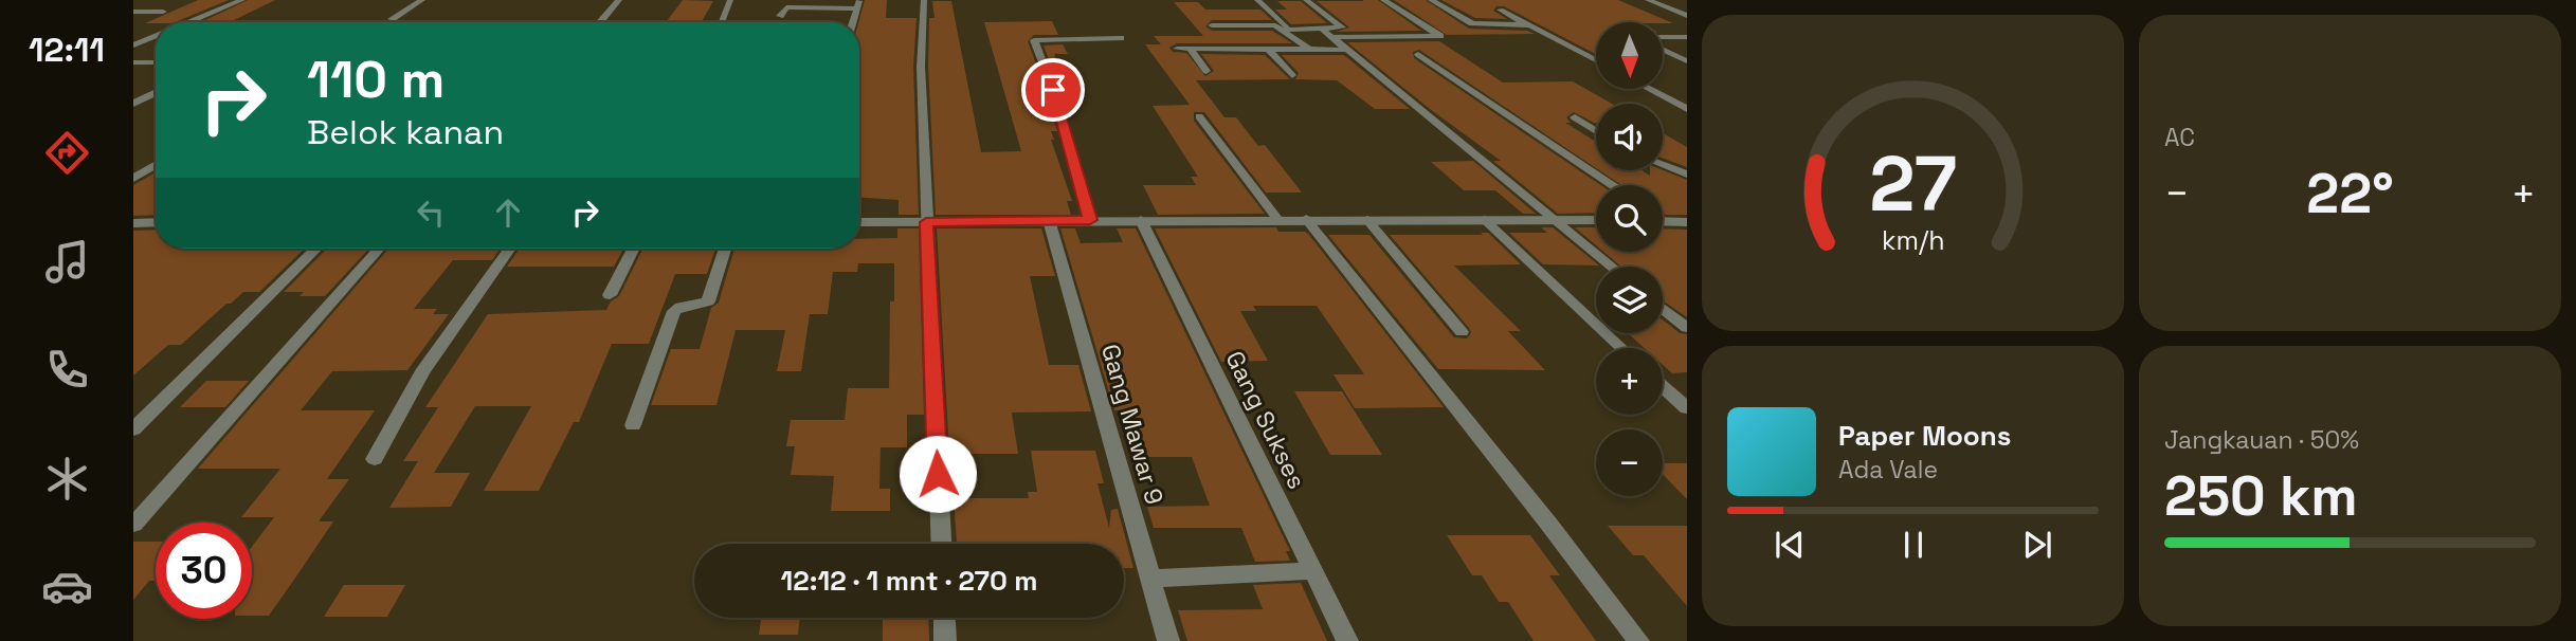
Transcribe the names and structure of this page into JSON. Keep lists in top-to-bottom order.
{
  "streets": {
    "street": ["Gang Sukses", "Gang Mawar 9"]
  },
  "north": "bottom",
  "page": {
    "tabs": "12:11",
    "tile": [
      "AC",
      ["Jangkauan · 50%", "250 km"]
    ],
    "map_buttons": ["+", "−"],
    "turn": ["110 m", "Belok kanan"],
    "heat": ["−", "22°", "+"],
    "song": ["Paper Moons", "Ada Vale"],
    "limit": "30",
    "trip": "12:12 · 1 mnt · 270 m",
    "gauge": ["27", "km/h"]
  }
}
